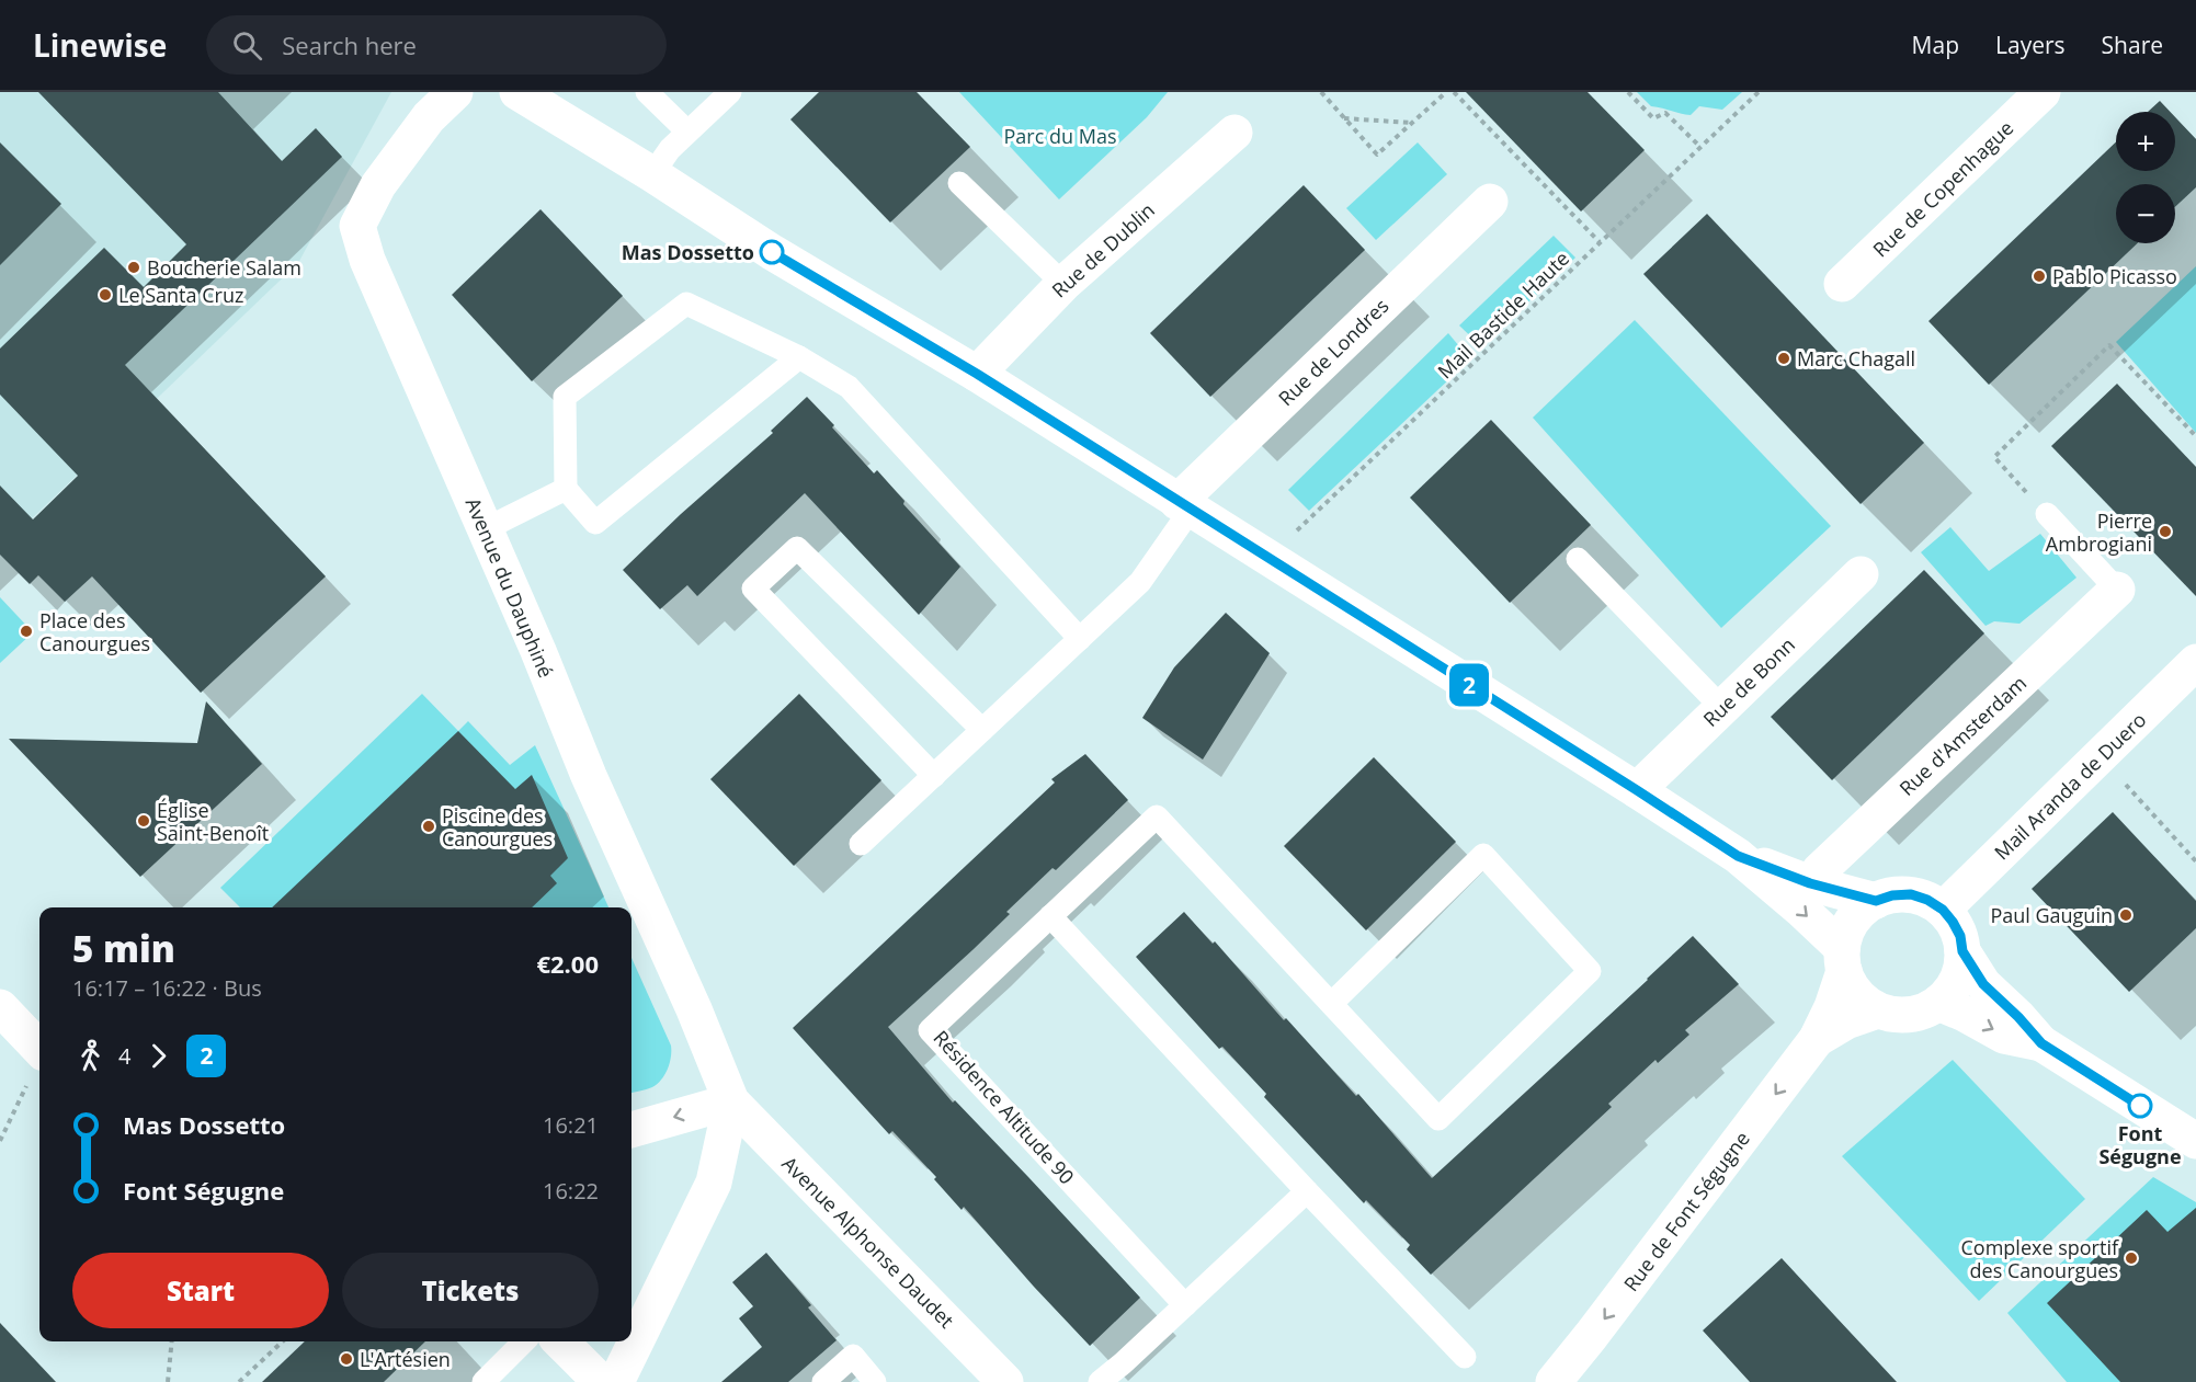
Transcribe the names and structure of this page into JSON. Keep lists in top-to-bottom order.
{
  "streets": {
    "street": [
      "Rue de Copenhague",
      "Rue de Dublin",
      "Rue de Londres",
      "Avenue du Dauphiné",
      "Rue de Bonn",
      "Rue d'Amsterdam",
      "Mail Aranda de Duero",
      "Rue de Font Ségugne",
      "Avenue Alphonse Daudet"
    ],
    "lane": ["Résidence Altitude 90"],
    "path": ["Mail Bastide Haute"]
  },
  "crossings": [
    ["Avenue du Dauphiné", "Avenue Alphonse Daudet"],
    ["Mail Aranda de Duero", "Rue de Font Ségugne"]
  ],
  "one_way": ["Rue de Font Ségugne"],
  "parks": ["Parc du Mas"],
  "places": [
    "Mas Dossetto",
    "Boucherie Salam",
    "Pablo Picasso",
    "Le Santa Cruz",
    "Marc Chagall",
    "Pierre Ambrogiani",
    "Place des Canourgues",
    "Église Saint-Benoît",
    "Piscine des Canourgues",
    "Paul Gauguin",
    "Font Ségugne",
    "Complexe sportif des Canourgues",
    "L'Artésien"
  ],
  "lines": ["bus line 2"],
  "page": {
    "header": "Linewise",
    "search": "Search here",
    "nav": ["Map", "Layers", "Share"],
    "on_map": "2",
    "map_buttons": ["+", "−"],
    "heading": ["5 min", "16:17 – 16:22 · Bus", "€2.00"],
    "legs": ["4", "2"],
    "list": [
      {
        "name": "Mas Dossetto",
        "value": "16:21"
      },
      {
        "name": "Font Ségugne",
        "value": "16:22"
      }
    ],
    "buttons": ["Start", "Tickets"]
  }
}
